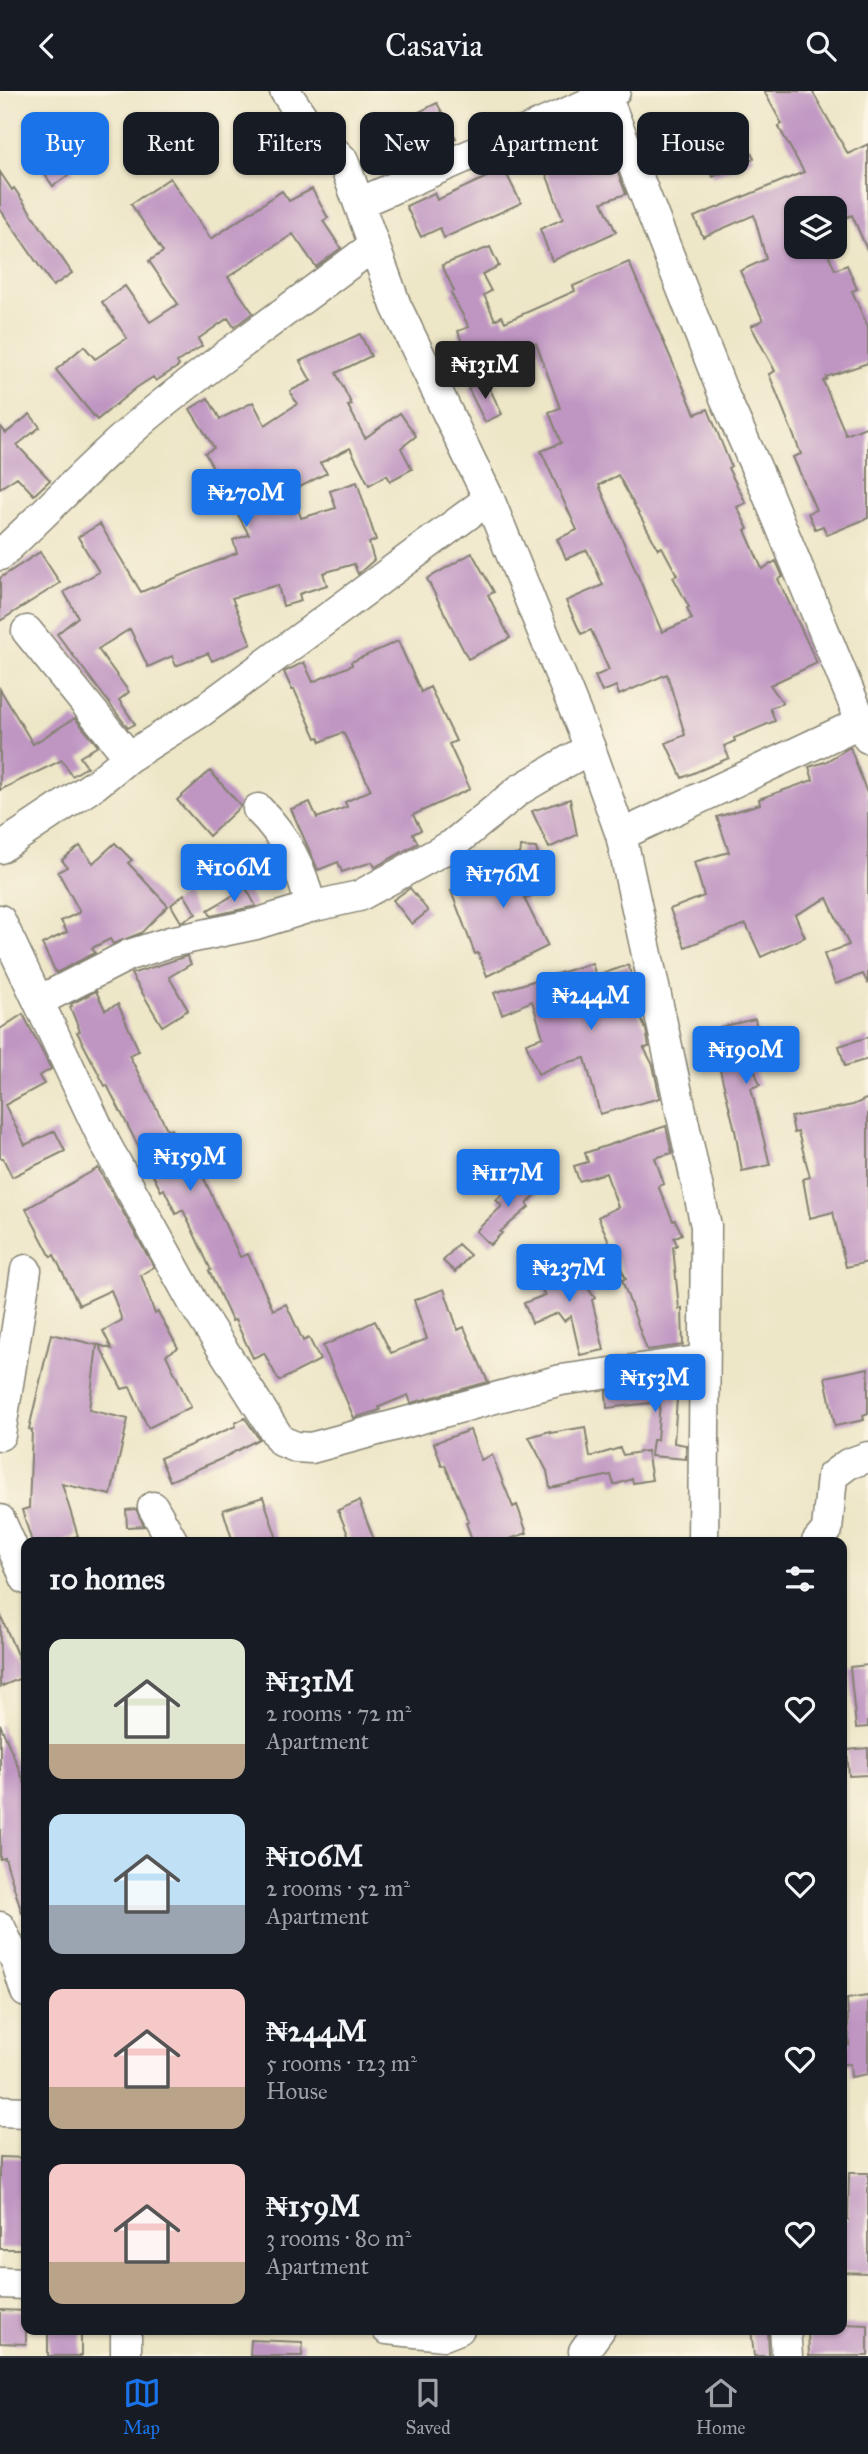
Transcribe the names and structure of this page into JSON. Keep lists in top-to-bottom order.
{
  "page": {
    "header": "Casavia",
    "chip": [
      "Buy",
      "Rent",
      "Filters",
      "New",
      "Apartment",
      "House"
    ],
    "price": [
      "₦131M",
      "₦270M",
      "₦106M",
      "₦176M",
      "₦244M",
      "₦190M",
      "₦159M",
      "₦117M",
      "₦237M",
      "₦153M"
    ],
    "heading": "10 homes",
    "list": [
      {
        "name": "₦131M",
        "note": "2 rooms · 72 m² · Apartment"
      },
      {
        "name": "₦106M",
        "note": "2 rooms · 52 m² · Apartment"
      },
      {
        "name": "₦244M",
        "note": "5 rooms · 123 m² · House"
      },
      {
        "name": "₦159M",
        "note": "3 rooms · 80 m² · Apartment"
      }
    ],
    "tabs": ["Map", "Saved", "Home"]
  }
}
